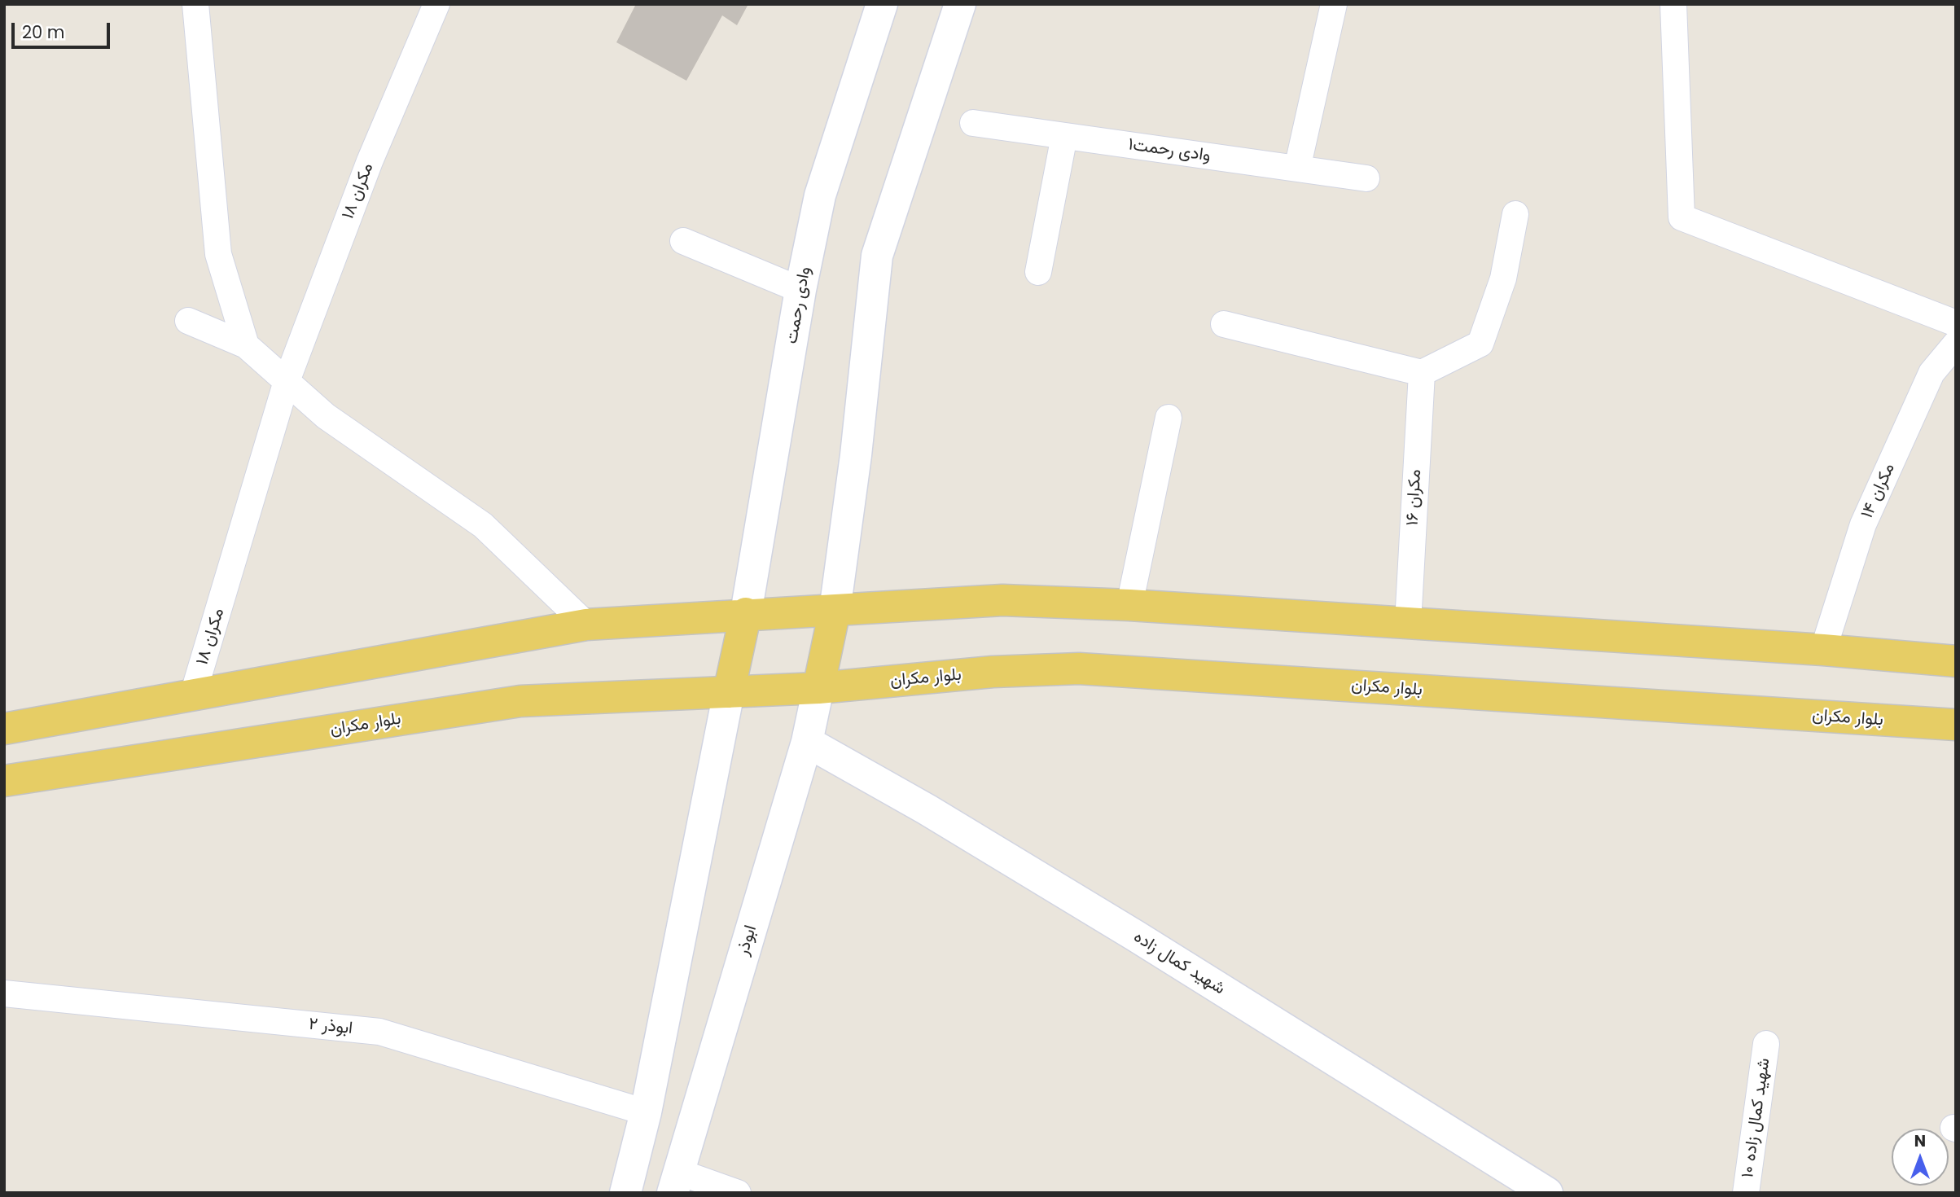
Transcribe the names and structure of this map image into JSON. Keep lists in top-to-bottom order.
{
  "streets": {
    "main road": ["بلوار مکران"],
    "street": [
      "وادی رحمت۱",
      "مکران ۱۸",
      "وادی رحمت",
      "مکران ۱۴",
      "مکران ۱۶",
      "ابوذر",
      "شهید کمال زاده",
      "ابوذر ۲",
      "شهید کمال زاده ۱۰"
    ]
  },
  "crossings": [
    ["بلوار مکران", "ابوذر"],
    ["ابوذر", "شهید کمال زاده"]
  ],
  "scale_bar": "20 m",
  "north": "top"
}
